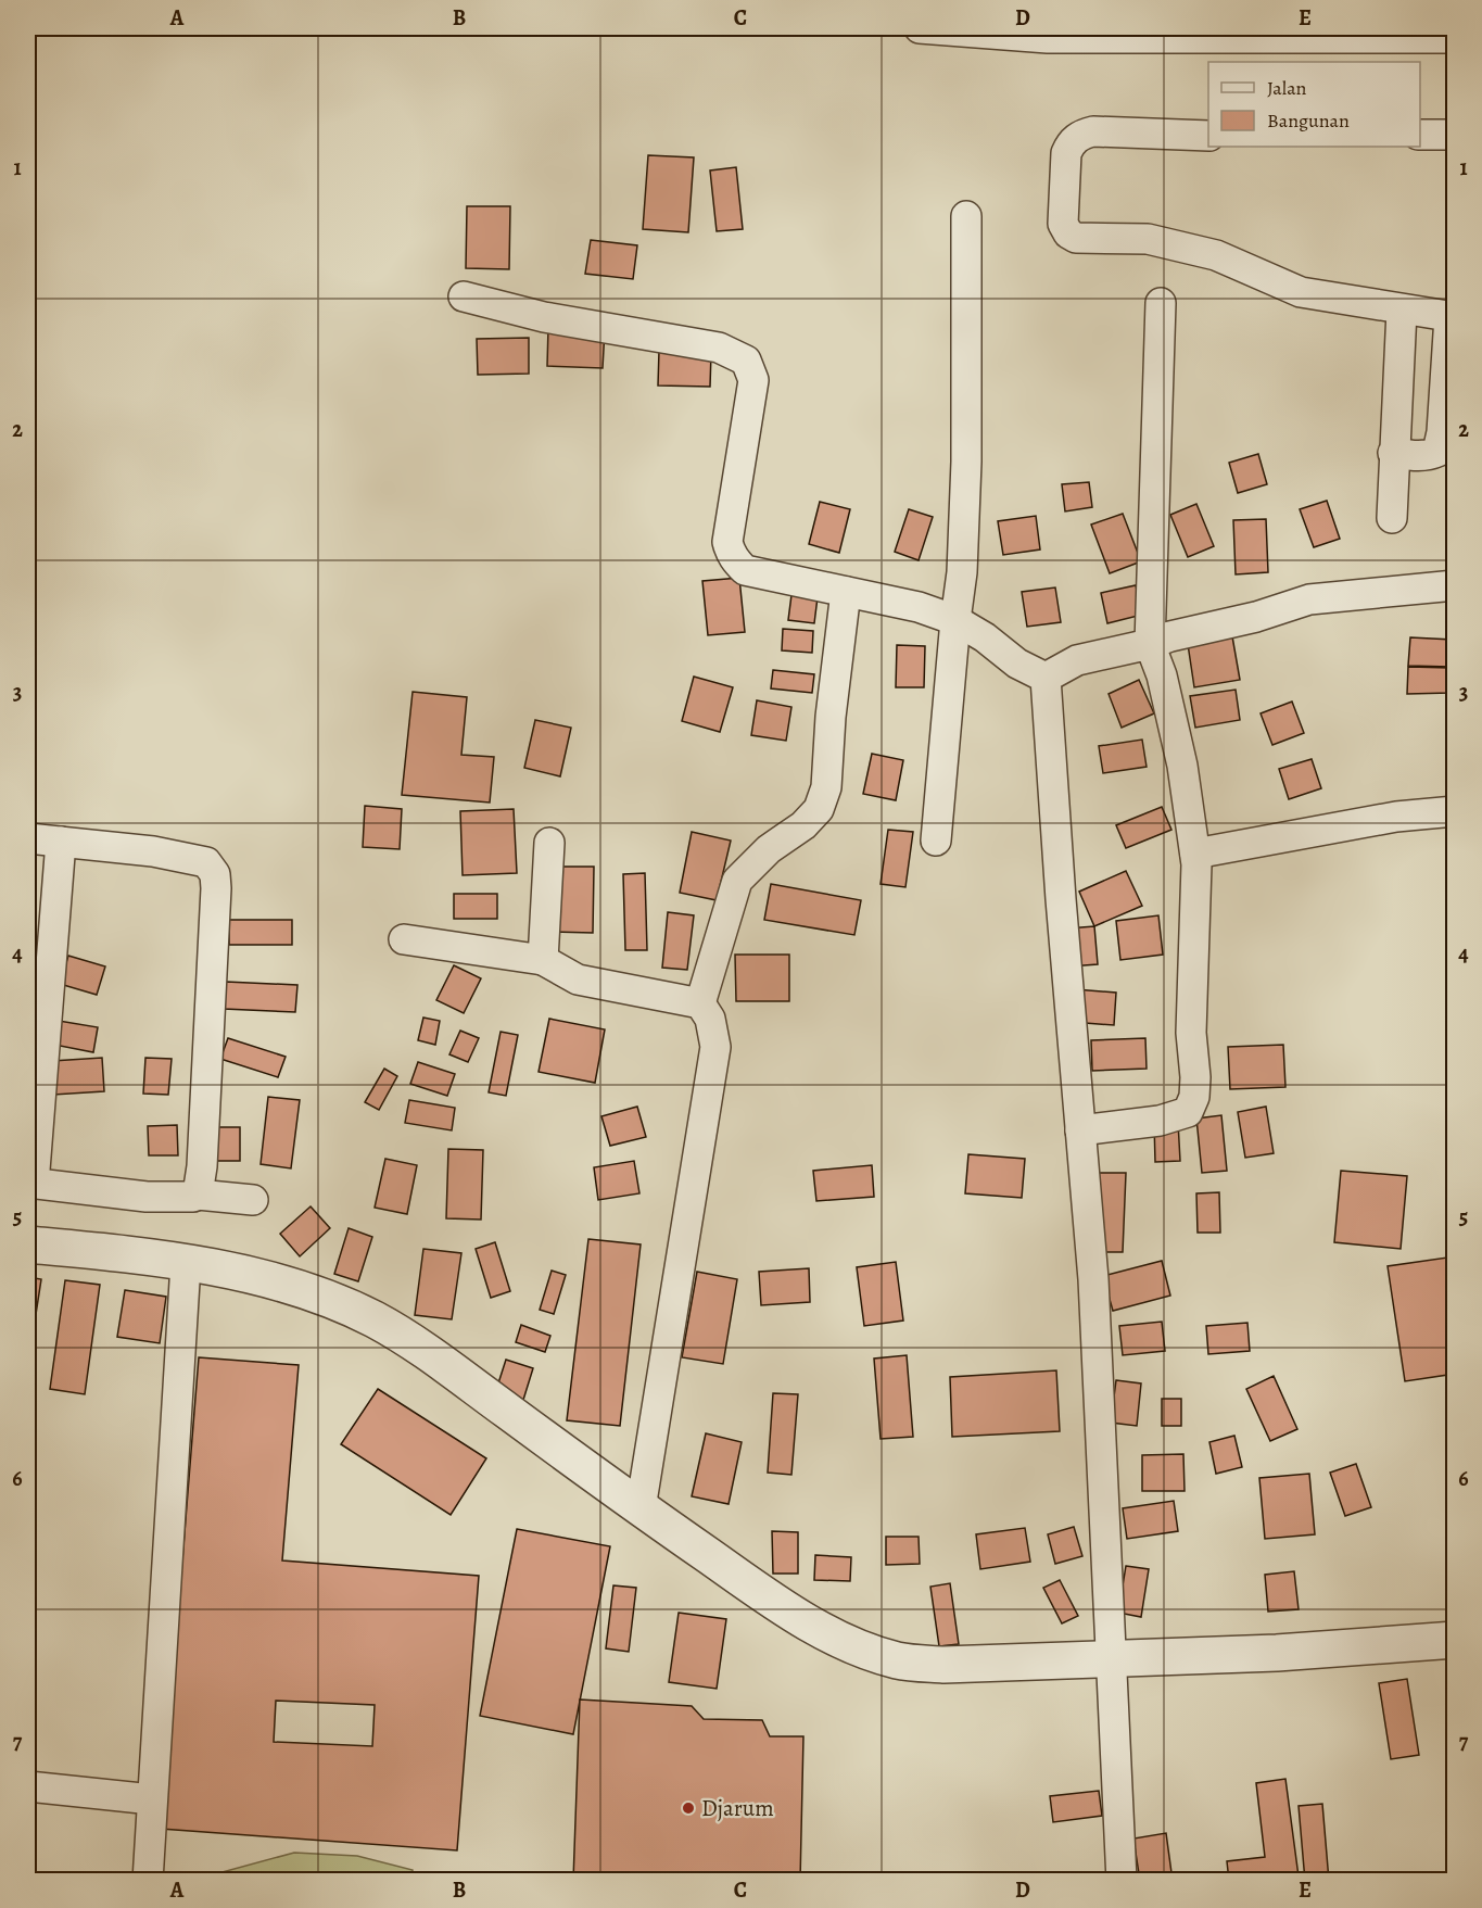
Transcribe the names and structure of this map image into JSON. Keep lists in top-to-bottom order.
{
  "places": ["Djarum"],
  "legend": ["Jalan", "Bangunan"],
  "grid": {
    "columns": [
      "A",
      "B",
      "C",
      "D",
      "E"
    ],
    "rows": [
      "1",
      "2",
      "3",
      "4",
      "5",
      "6",
      "7"
    ]
  }
}
